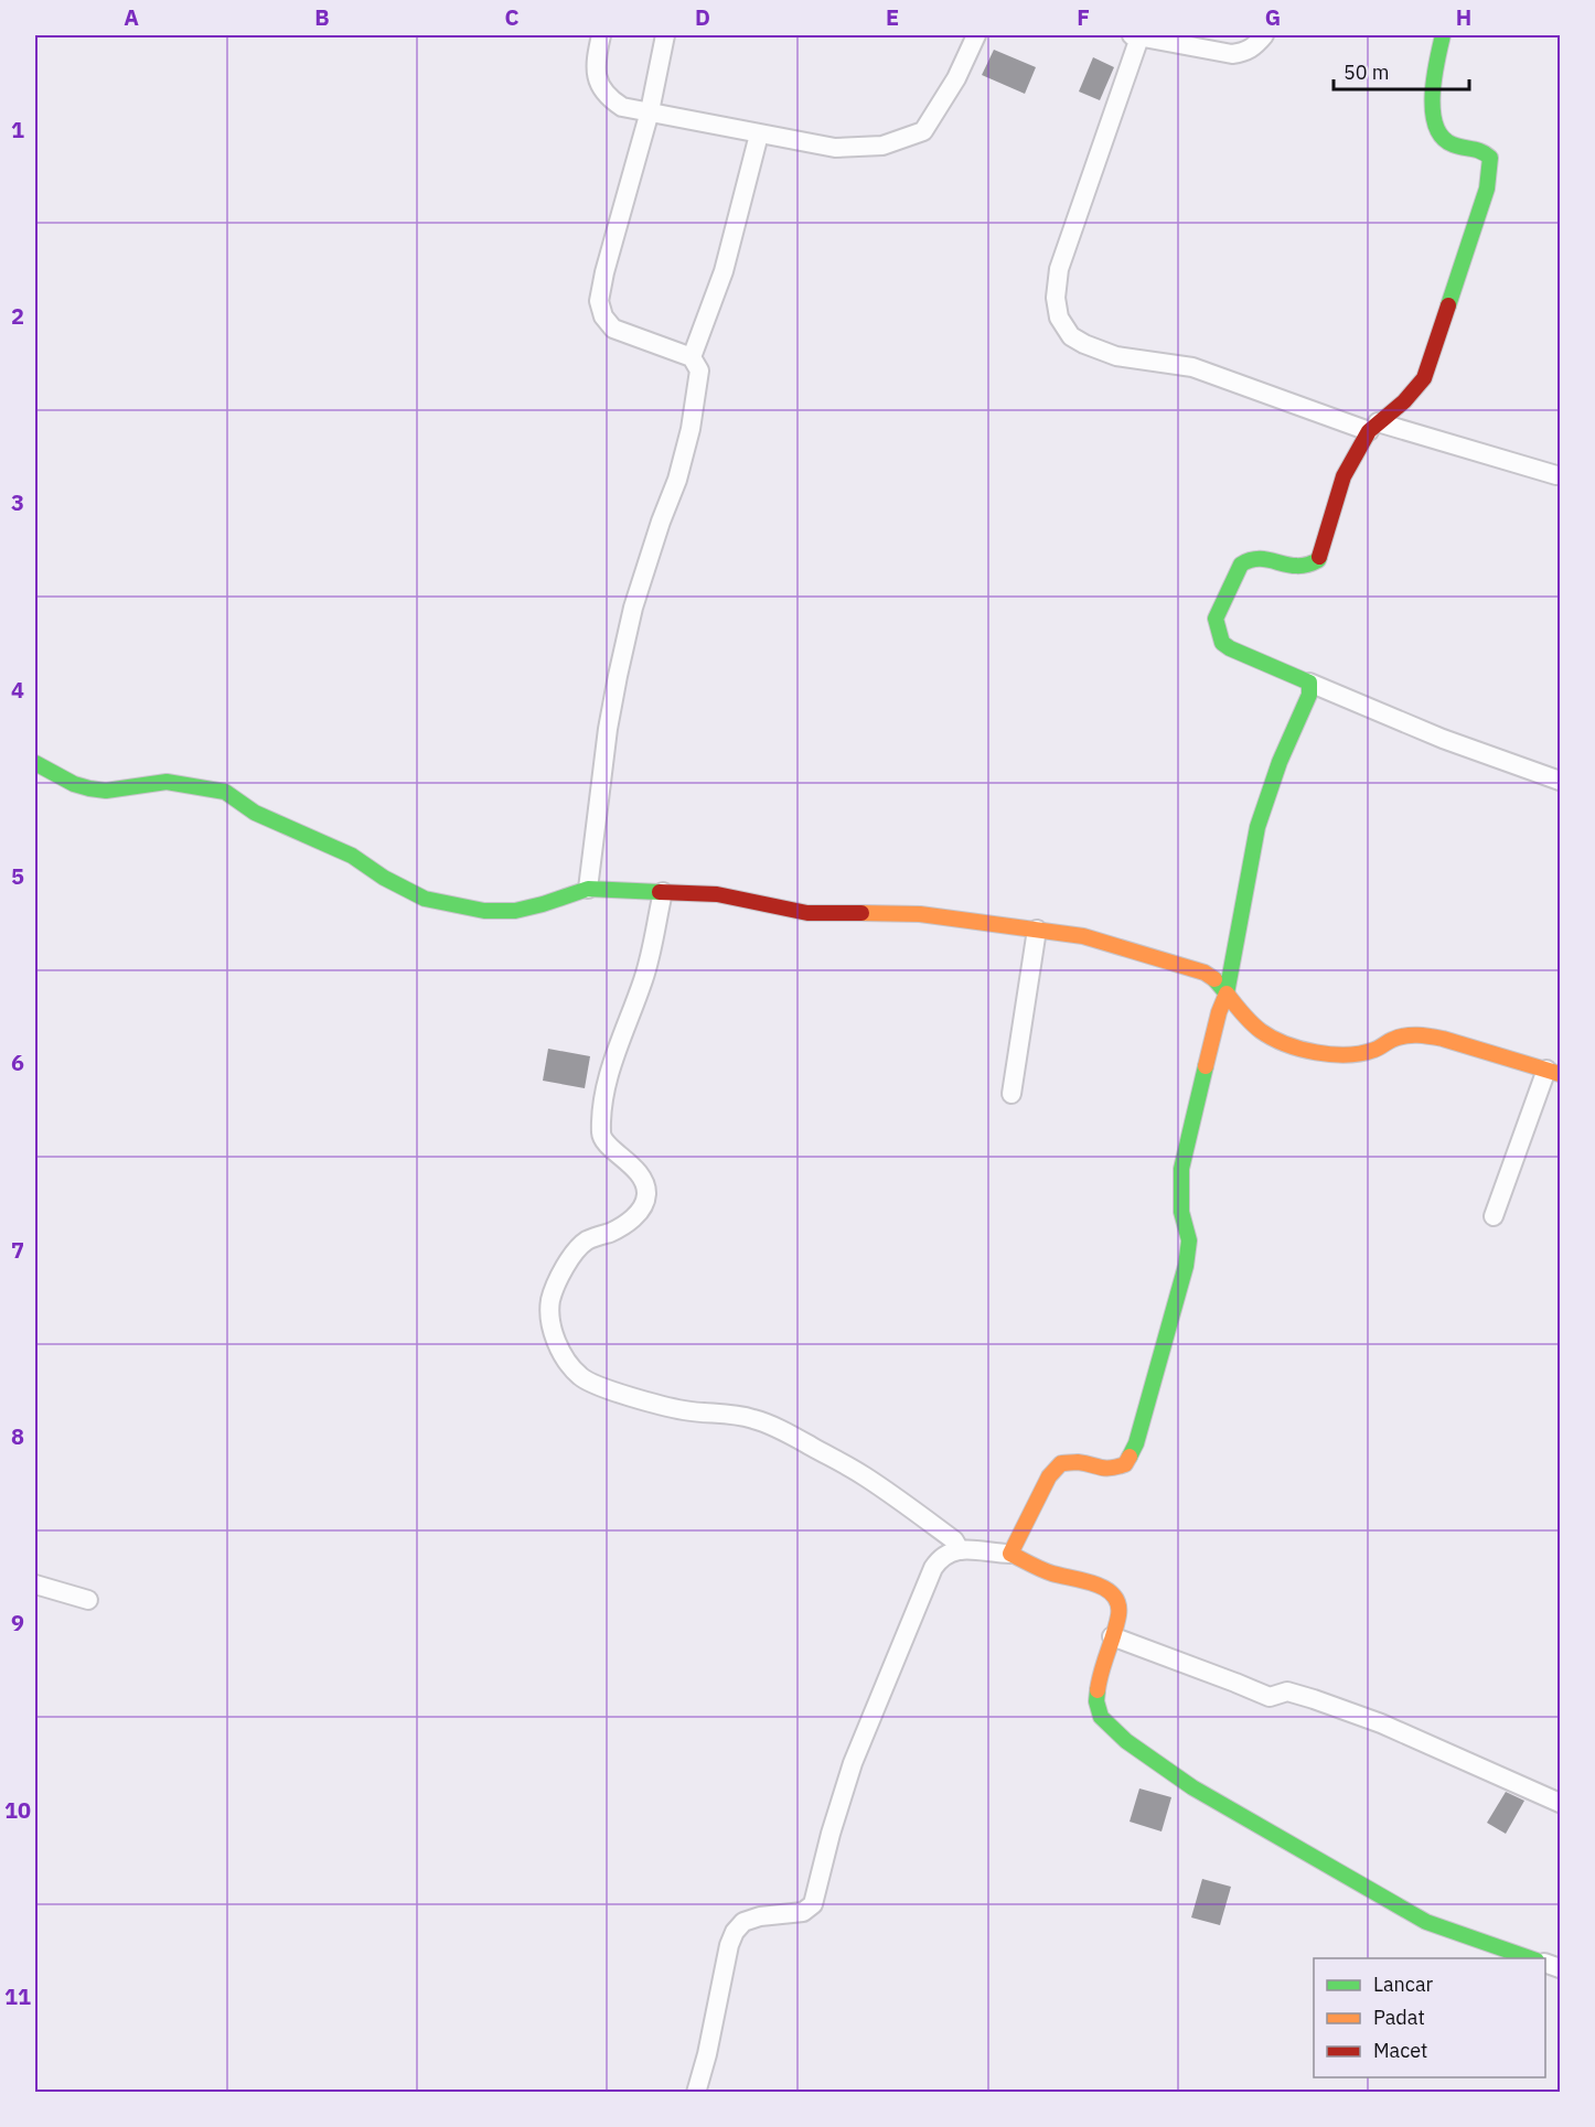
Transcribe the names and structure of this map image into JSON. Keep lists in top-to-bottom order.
{
  "legend": ["Lancar", "Padat", "Macet"],
  "scale_bar": "50 m",
  "grid": {
    "columns": [
      "A",
      "B",
      "C",
      "D",
      "E",
      "F",
      "G",
      "H"
    ],
    "rows": [
      "1",
      "2",
      "3",
      "4",
      "5",
      "6",
      "7",
      "8",
      "9",
      "10",
      "11"
    ]
  }
}
